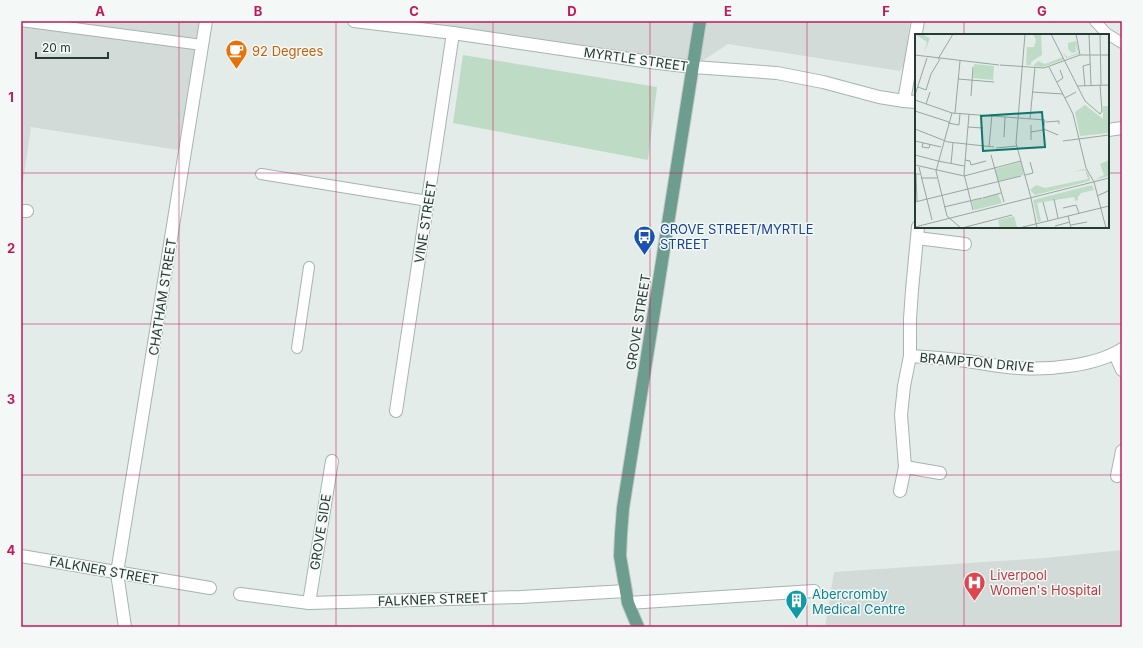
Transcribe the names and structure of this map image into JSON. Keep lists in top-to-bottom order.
{
  "streets": {
    "main road": ["GROVE STREET"],
    "street": [
      "MYRTLE STREET",
      "VINE STREET",
      "CHATHAM STREET",
      "BRAMPTON DRIVE",
      "GROVE SIDE",
      "FALKNER STREET"
    ]
  },
  "crossings": [
    ["MYRTLE STREET", "VINE STREET"],
    ["MYRTLE STREET", "GROVE STREET"],
    ["CHATHAM STREET", "FALKNER STREET"],
    ["GROVE STREET", "FALKNER STREET"],
    ["GROVE SIDE", "FALKNER STREET"]
  ],
  "places": {
    "cafe": ["92 Degrees"],
    "bus stop": ["GROVE STREET/MYRTLE STREET"],
    "hospital": ["Liverpool Women's Hospital"],
    "building": ["Abercromby Medical Centre"]
  },
  "scale_bar": "20 m",
  "grid": {
    "columns": [
      "A",
      "B",
      "C",
      "D",
      "E",
      "F",
      "G"
    ],
    "rows": [
      "1",
      "2",
      "3",
      "4"
    ]
  }
}
